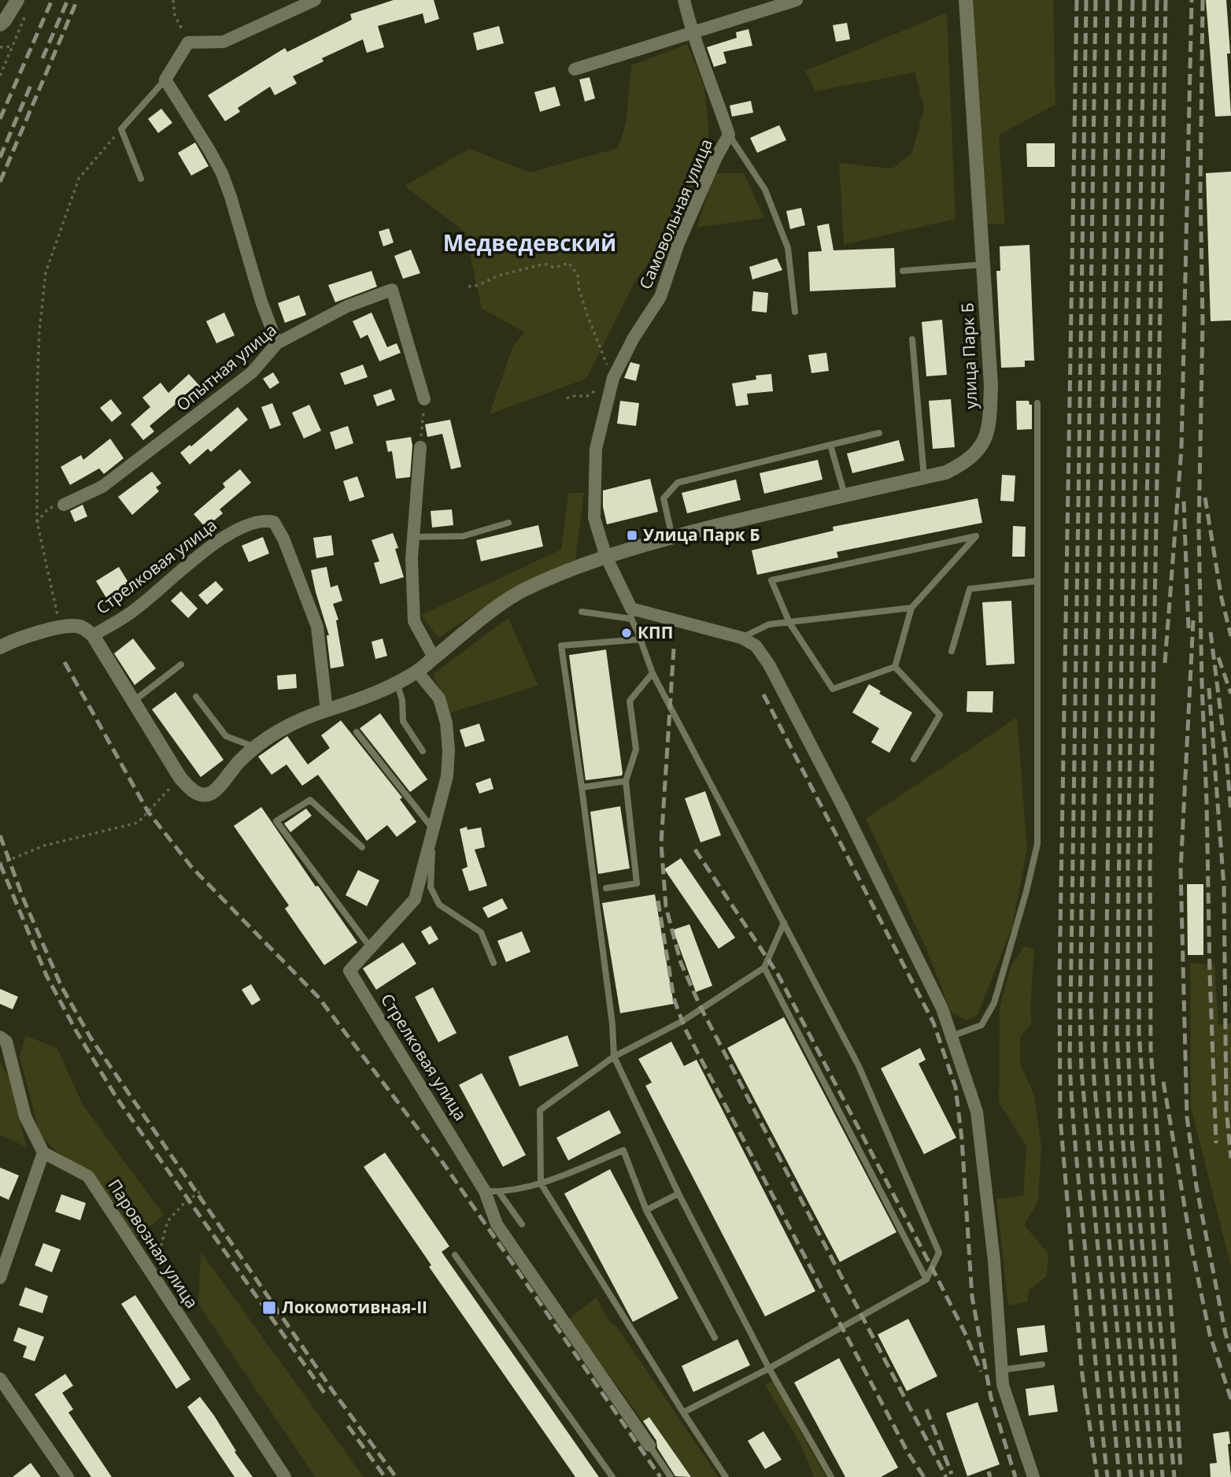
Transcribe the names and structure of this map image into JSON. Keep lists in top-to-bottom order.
{
  "streets": {
    "street": [
      "Самовольная улица",
      "улица Парк Б",
      "Опытная улица",
      "Стрелковая улица",
      "Паровозная улица"
    ]
  },
  "crossings": [
    ["Самовольная улица", "улица Парк Б"],
    ["Самовольная улица", "Стрелковая улица"],
    ["улица Парк Б", "Стрелковая улица"]
  ],
  "districts": ["Медведевский"],
  "places": {
    "transit": ["Улица Парк Б", "Локомотивная-II"],
    "other": ["КПП"]
  }
}
